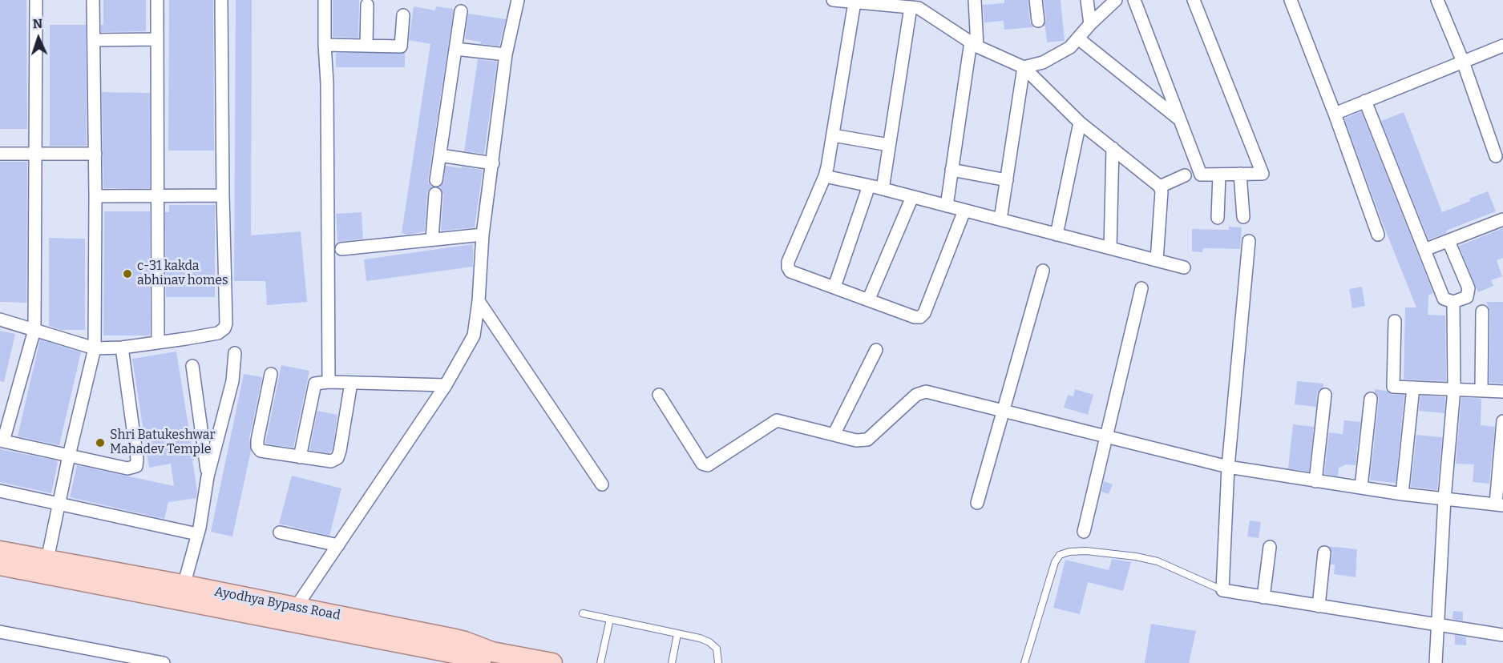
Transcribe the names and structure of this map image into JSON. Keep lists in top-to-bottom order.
{
  "streets": {
    "main road": ["Ayodhya Bypass Road"]
  },
  "places": ["c-31 kakda abhinav homes", "Shri Batukeshwar Mahadev Temple"],
  "north": "top"
}
